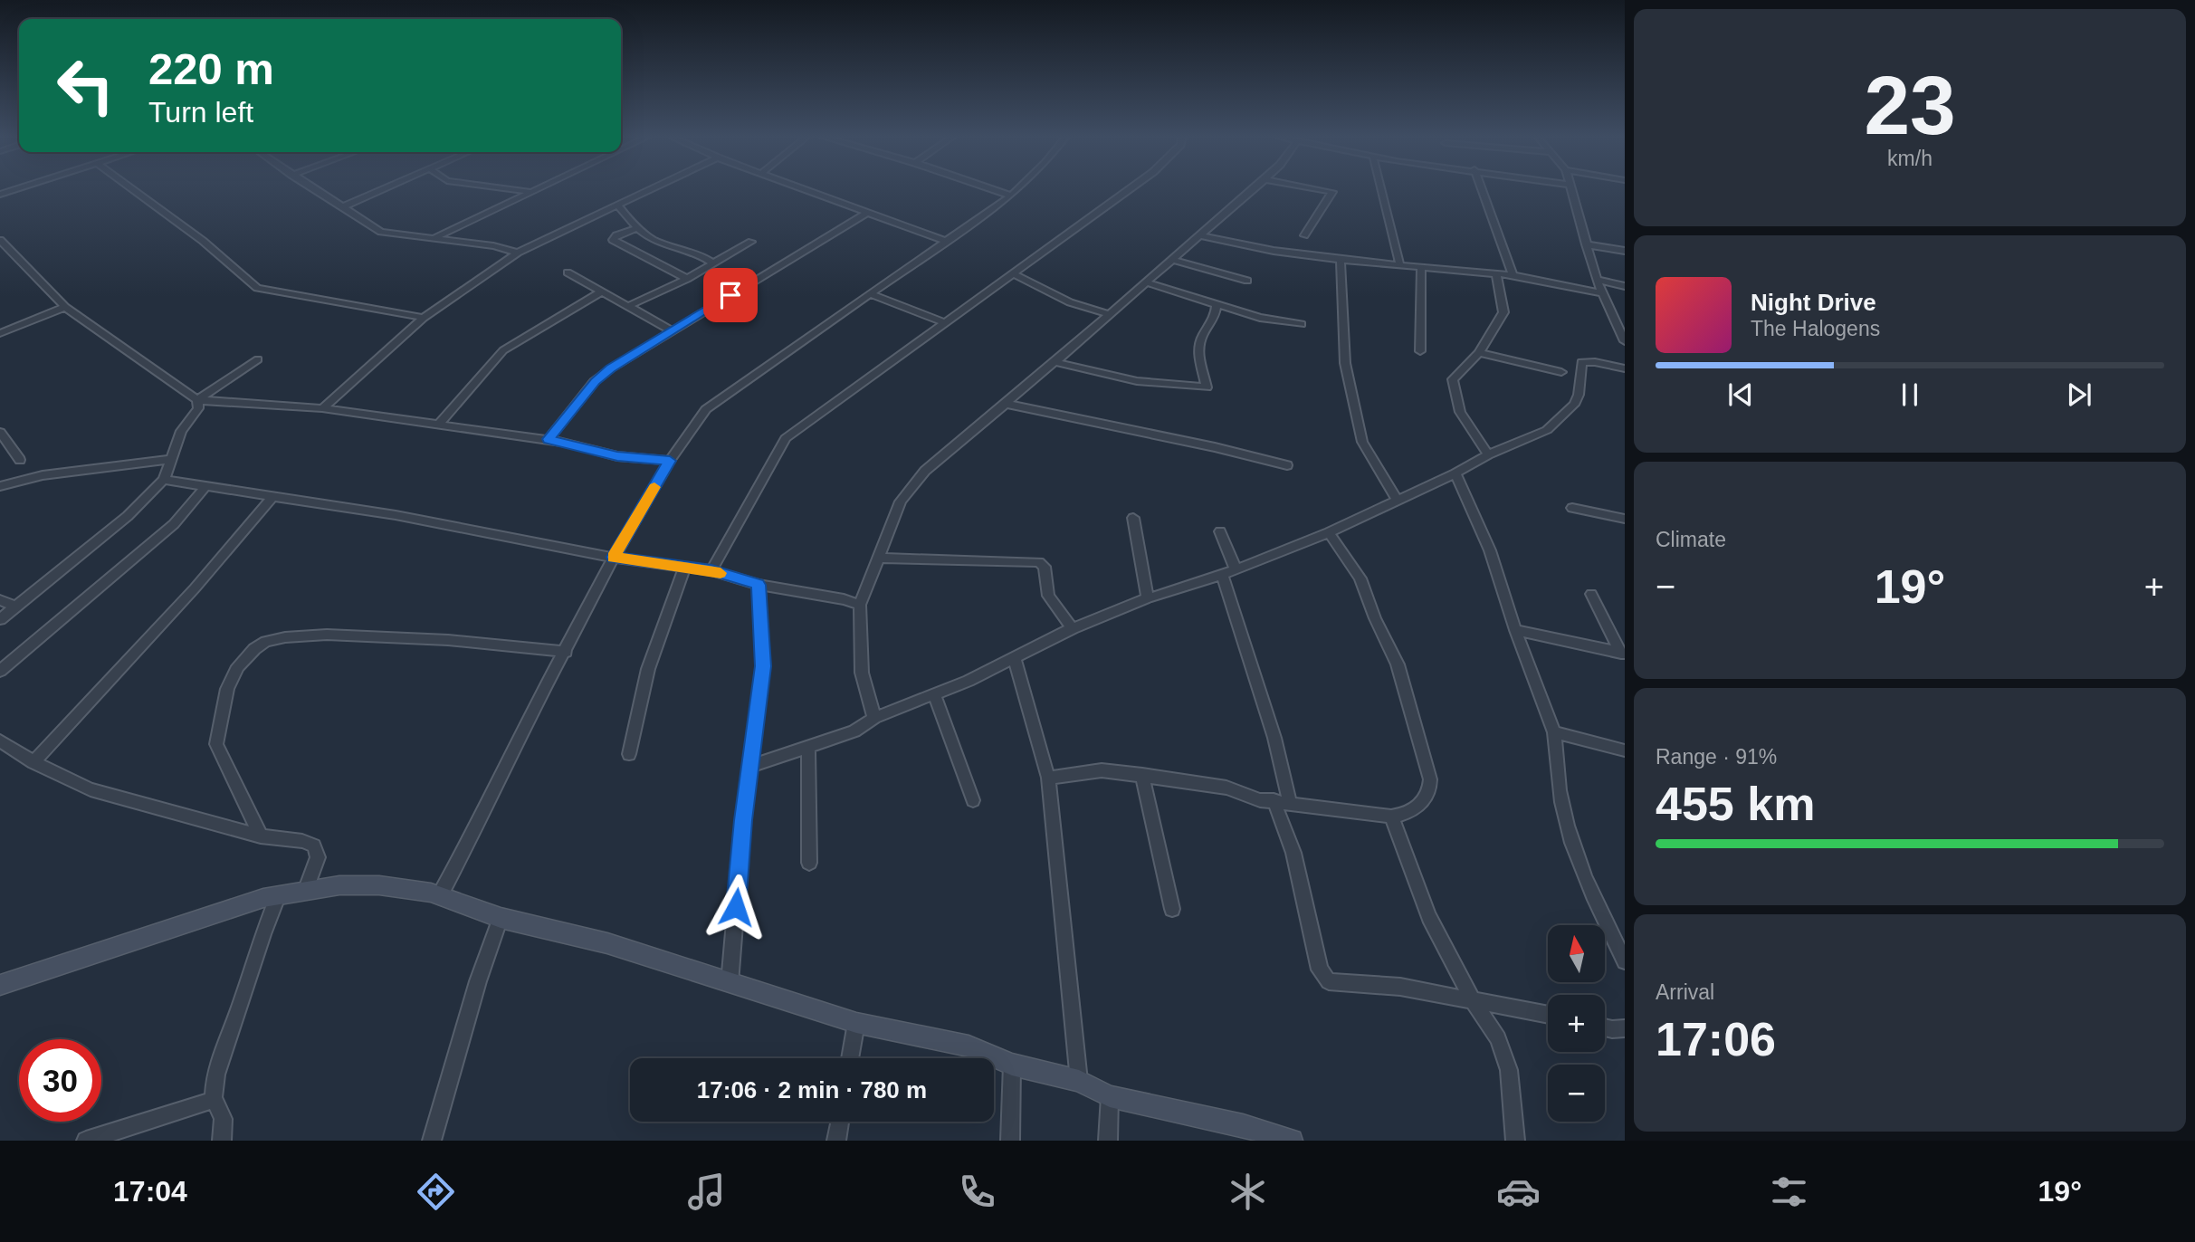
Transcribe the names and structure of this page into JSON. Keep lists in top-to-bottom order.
{
  "north": "top",
  "page": {
    "tile": [
      ["23", "km/h"],
      "Climate",
      ["Range · 91%", "455 km"],
      ["Arrival", "17:06"]
    ],
    "turn": ["220 m", "Turn left"],
    "song": ["Night Drive", "The Halogens"],
    "heat": ["−", "19°", "+"],
    "map_buttons": ["+", "−"],
    "limit": "30",
    "trip": "17:06 · 2 min · 780 m",
    "tabs": ["17:04", "19°"]
  }
}
